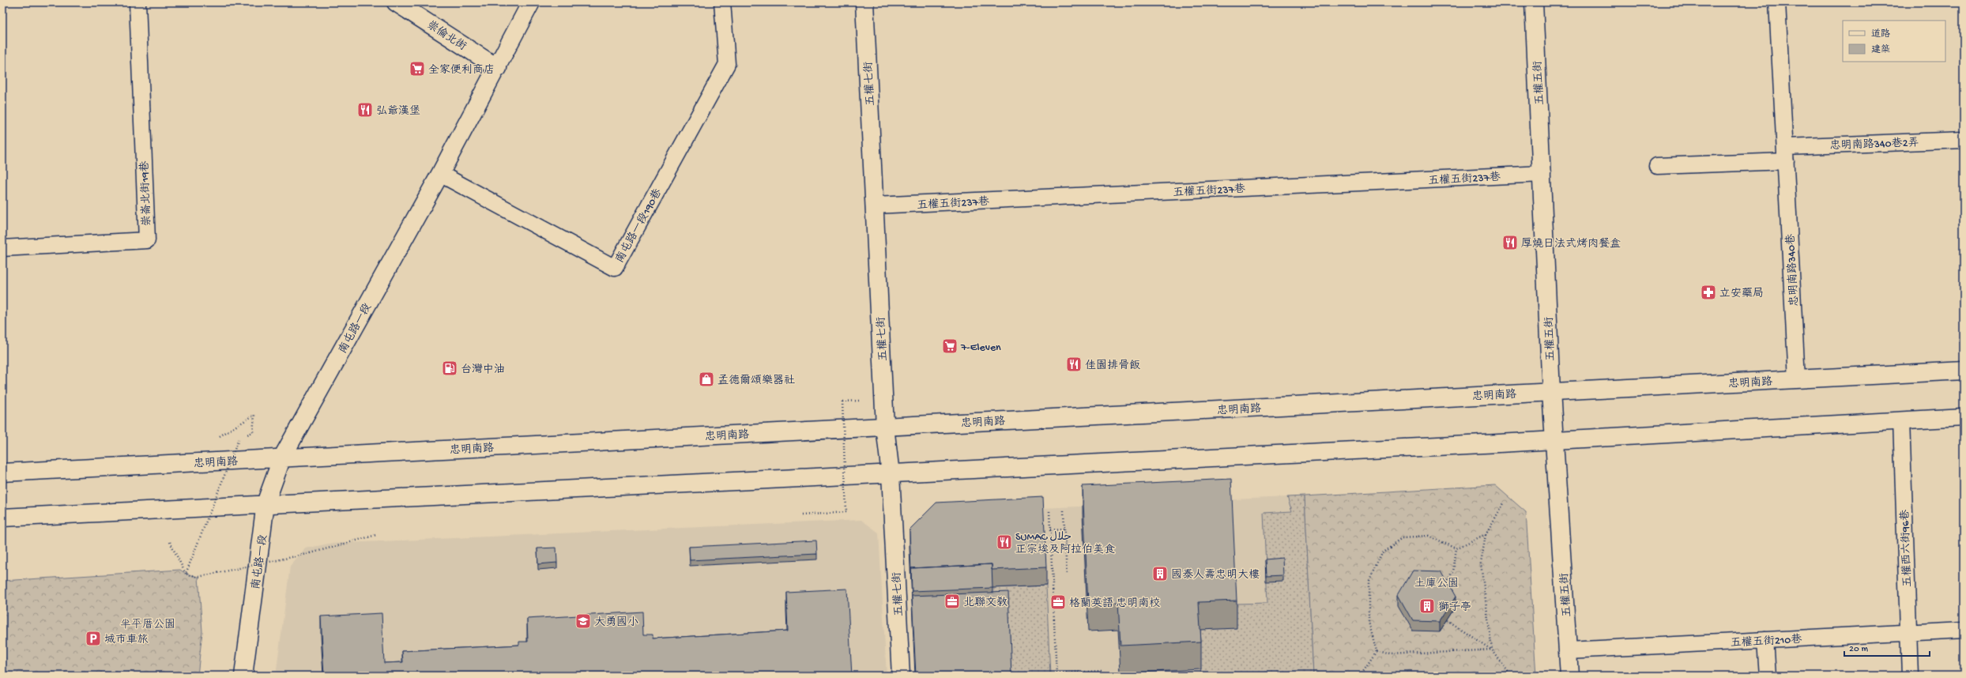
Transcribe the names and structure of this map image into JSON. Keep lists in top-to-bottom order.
{
  "streets": {
    "main road": [
      "崇倫北街",
      "五權五街",
      "五權七街",
      "南屯路一段",
      "忠明南路"
    ],
    "lane": [
      "忠明南路340巷2弄",
      "五權五街237巷",
      "崇崙北街19巷",
      "南屯路一段190巷",
      "忠明南路340巷",
      "五權西六街96巷",
      "五權五街210巷"
    ]
  },
  "crossings": [
    ["崇倫北街", "南屯路一段"],
    ["五權五街", "五權五街237巷"],
    ["五權五街", "忠明南路"],
    ["五權五街", "五權五街210巷"],
    ["五權七街", "五權五街237巷"],
    ["五權七街", "忠明南路"],
    ["忠明南路340巷2弄", "忠明南路340巷"],
    ["南屯路一段190巷", "南屯路一段"],
    ["忠明南路340巷", "忠明南路"],
    ["南屯路一段", "忠明南路"],
    ["五權西六街96巷", "五權五街210巷"]
  ],
  "parks": ["土庫公園", "半平厝公園"],
  "places": {
    "supermarket": ["全家便利商店", "7-Eleven"],
    "restaurant": [
      "弘爺漢堡",
      "厚燒日法式烤肉餐盒",
      "佳園排骨飯",
      "SUMAC حلال 正宗埃及阿拉伯美食"
    ],
    "pharmacy": ["立安藥局"],
    "fuel station": ["台灣中油"],
    "shop": ["孟德爾頌樂器社"],
    "building": ["國泰人壽忠明大樓", "獅子亭"],
    "office": ["北聯文教", "格蘭英語 忠明南校"],
    "school or university": ["大勇國小"],
    "parking": ["城市車旅"]
  },
  "legend": ["道路", "建築"],
  "scale_bar": "20 m"
}
